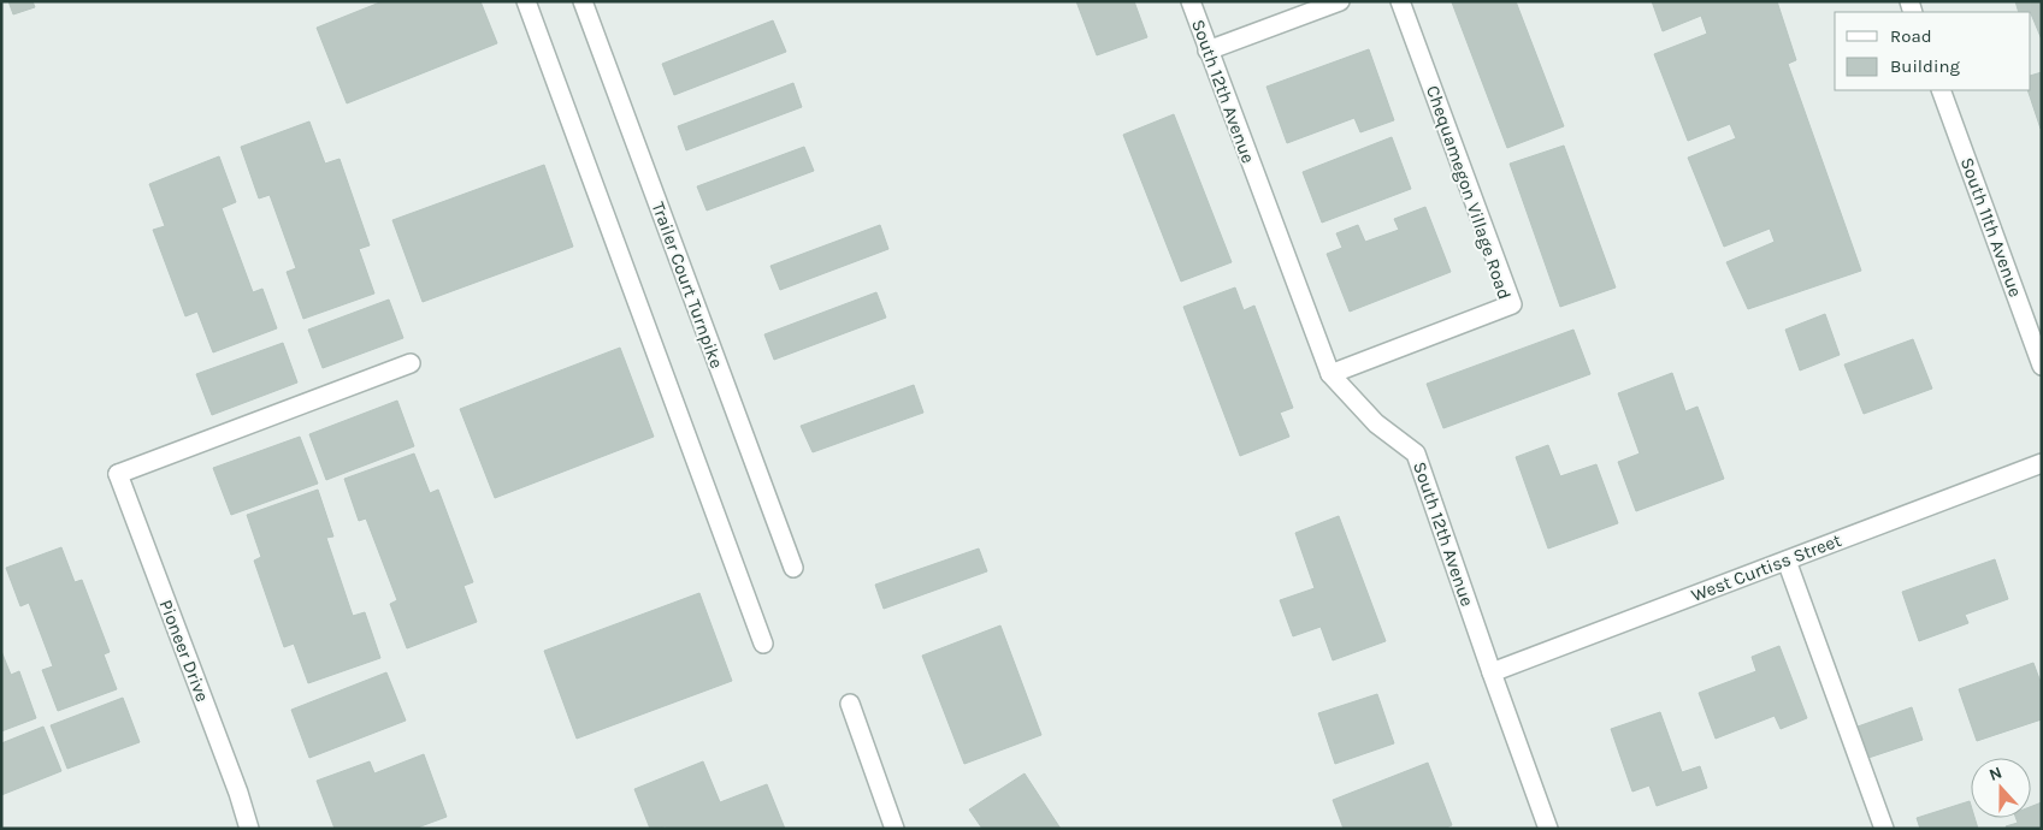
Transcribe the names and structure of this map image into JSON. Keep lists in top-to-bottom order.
{
  "streets": {
    "street": [
      "South 12th Avenue",
      "Chequamegon Village Road",
      "South 11th Avenue",
      "Trailer Court Turnpike",
      "West Curtiss Street",
      "Pioneer Drive"
    ]
  },
  "crossings": [
    ["South 12th Avenue", "Chequamegon Village Road"],
    ["South 12th Avenue", "West Curtiss Street"]
  ],
  "legend": ["Road", "Building"],
  "north": "top"
}
